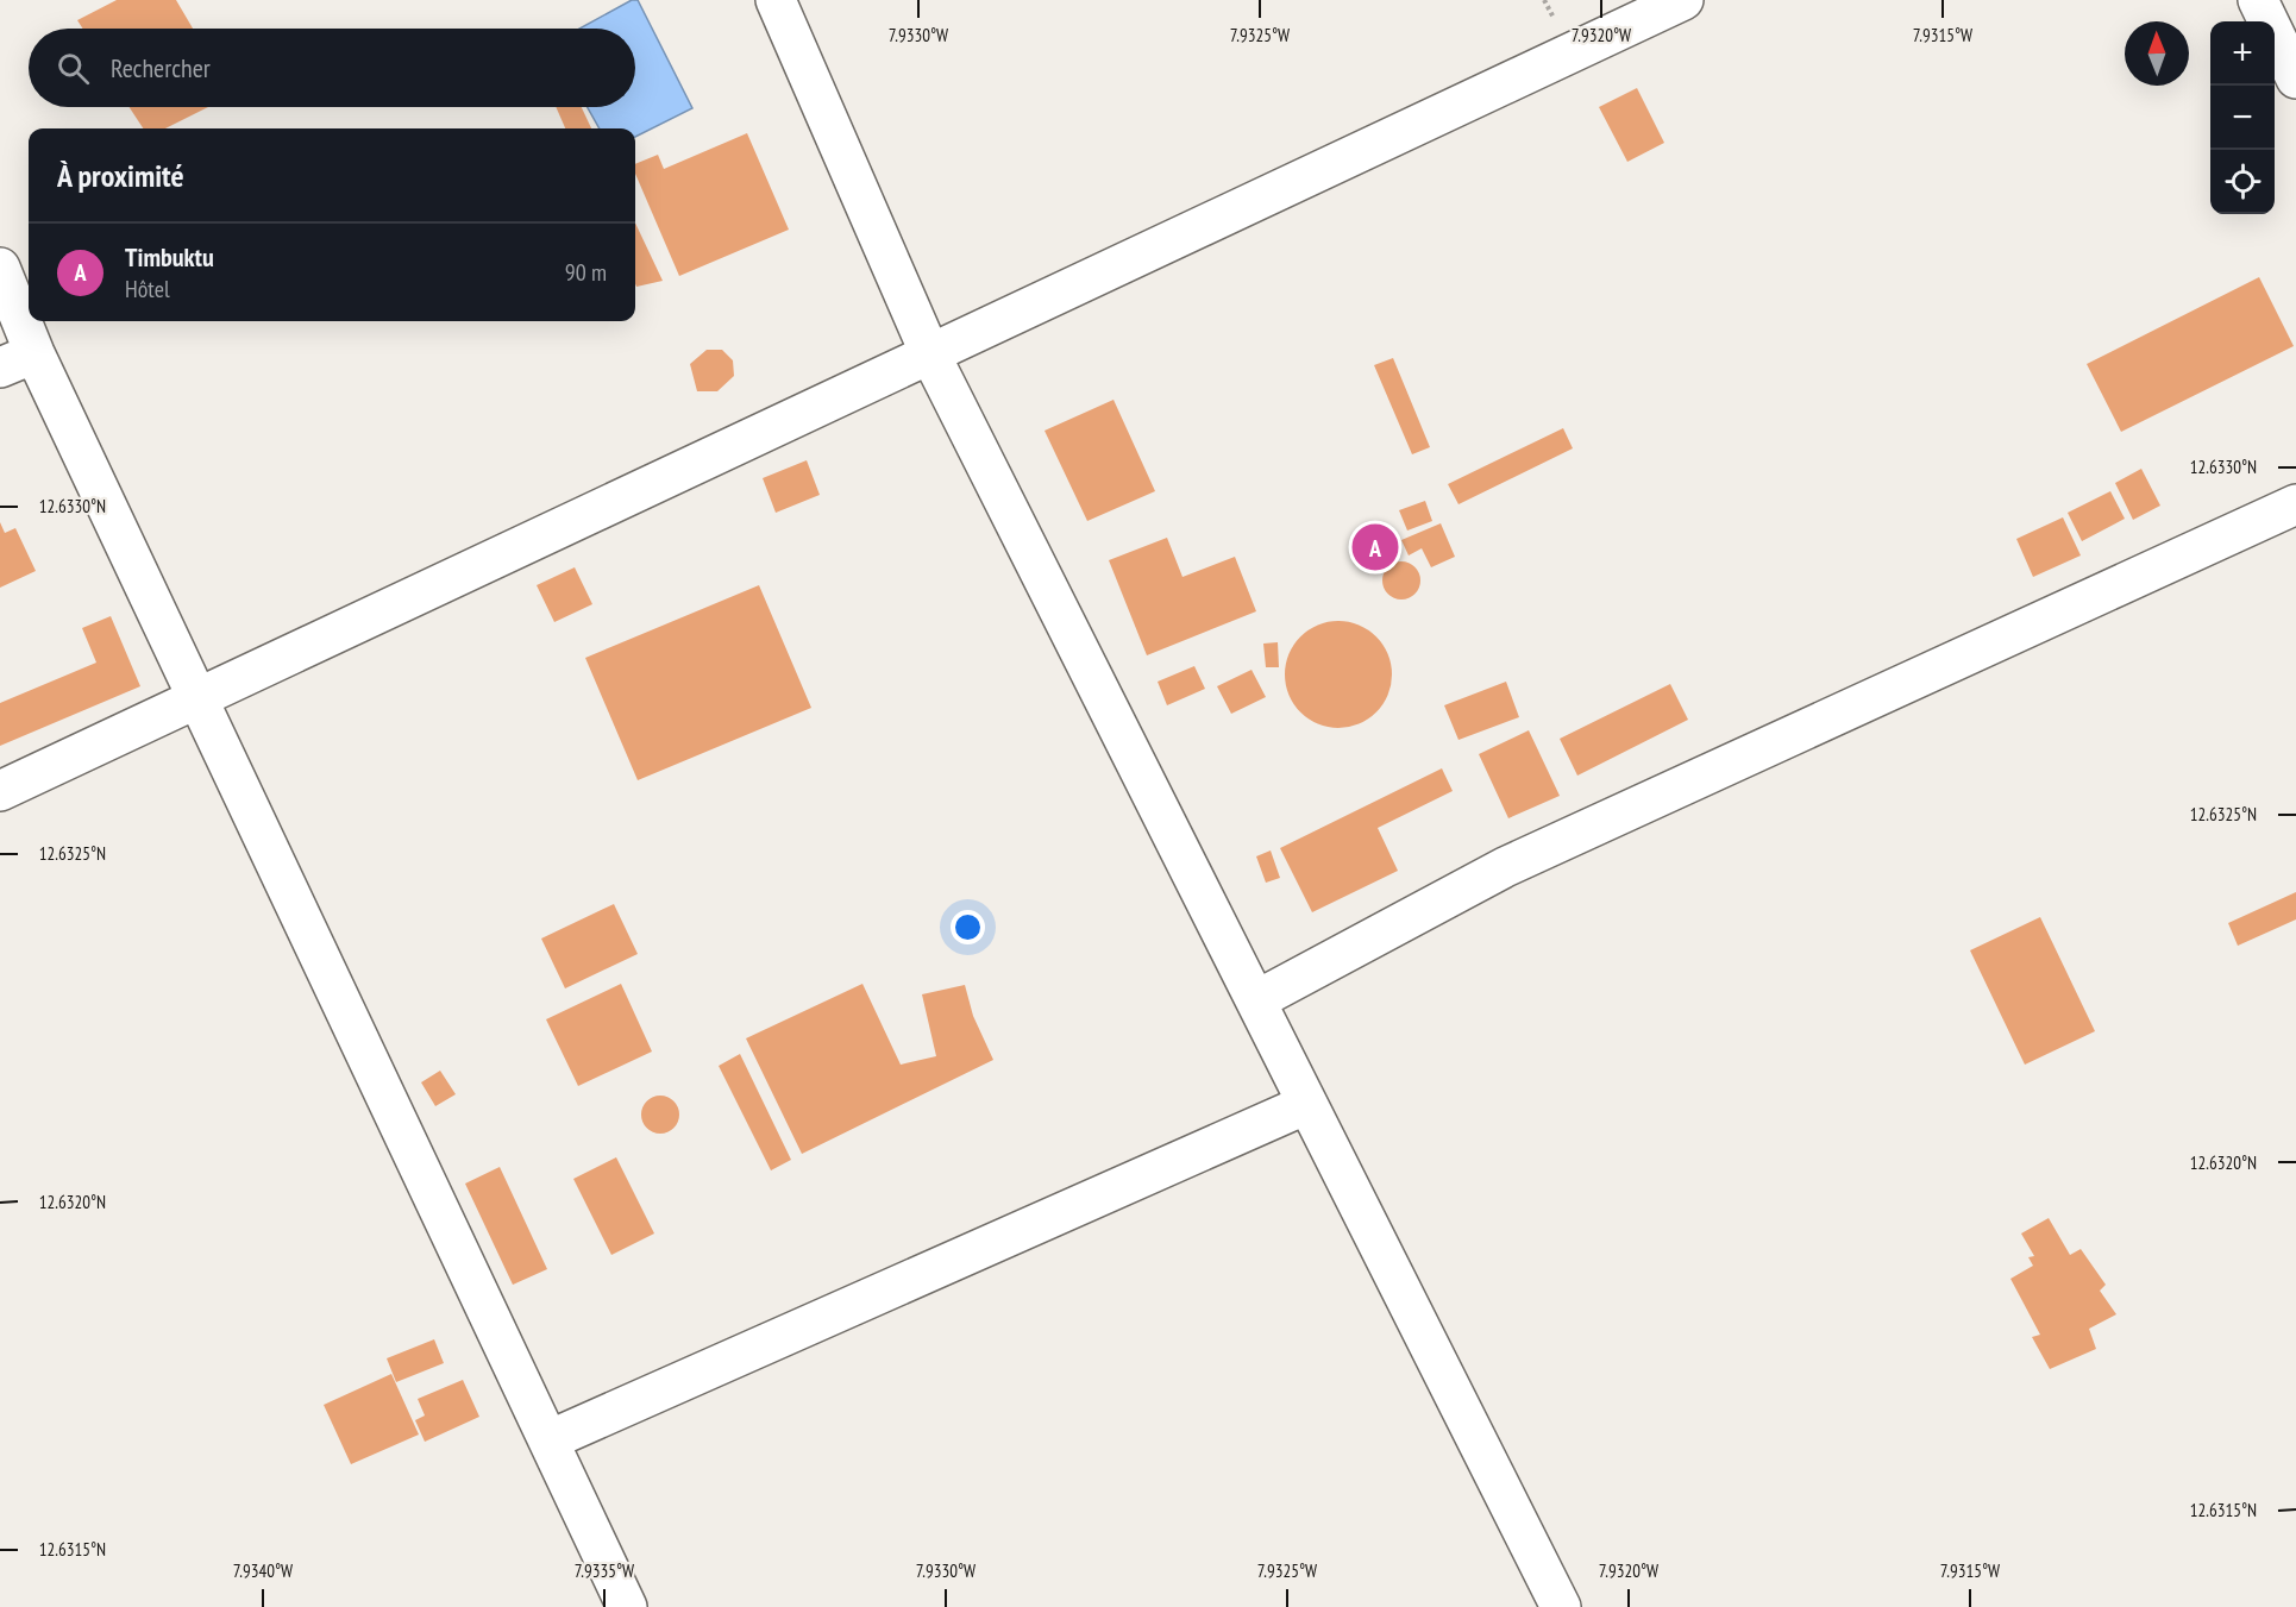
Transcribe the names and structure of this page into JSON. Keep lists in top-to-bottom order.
{
  "north": "top",
  "page": {
    "map_buttons": ["+", "−"],
    "search": "Rechercher",
    "heading": "À proximité",
    "list": [
      {
        "mark": "A",
        "name": "Timbuktu",
        "note": "Hôtel",
        "value": "90 m"
      }
    ],
    "pins": "A"
  },
  "coordinates": [
    "7.9330°W",
    "7.9325°W",
    "7.9320°W",
    "7.9315°W",
    "12.6330°N",
    "12.6325°N",
    "12.6320°N",
    "12.6315°N",
    "7.9340°W",
    "7.9335°W"
  ]
}
